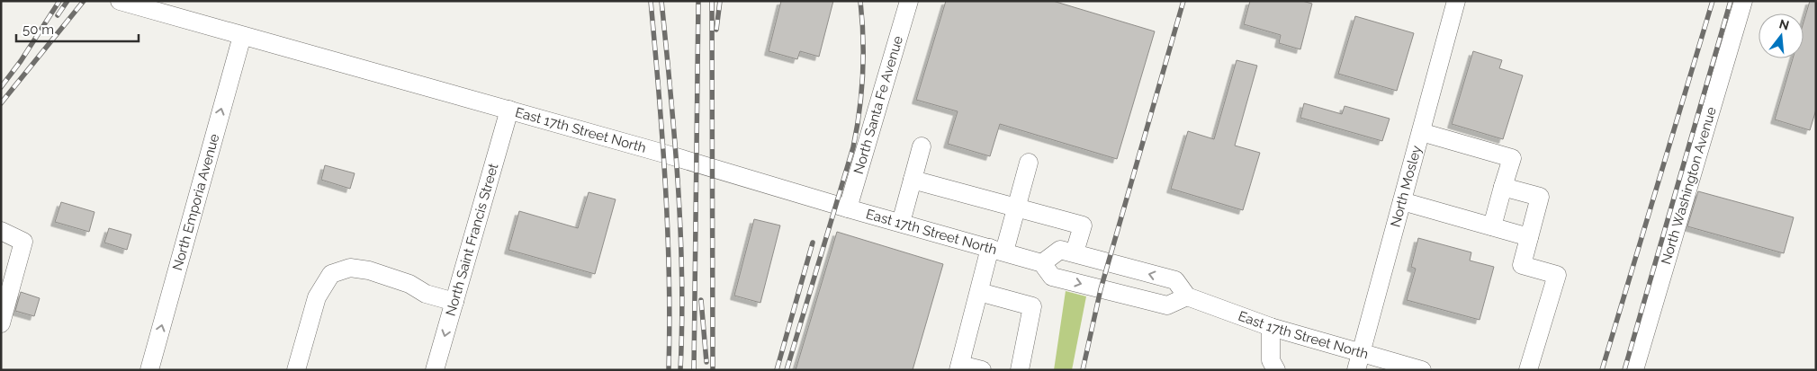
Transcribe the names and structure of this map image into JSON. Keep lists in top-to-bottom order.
{
  "streets": {
    "street": [
      "North Santa Fe Avenue",
      "East 17th Street North",
      "North Washington Avenue",
      "North Mosley",
      "North Emporia Avenue",
      "North Saint Francis Street"
    ]
  },
  "crossings": [
    ["North Santa Fe Avenue", "East 17th Street North"],
    ["East 17th Street North", "North Mosley"],
    ["East 17th Street North", "North Emporia Avenue"],
    ["East 17th Street North", "North Saint Francis Street"]
  ],
  "one_way": ["North Emporia Avenue"],
  "scale_bar": "50 m",
  "north": "top"
}
